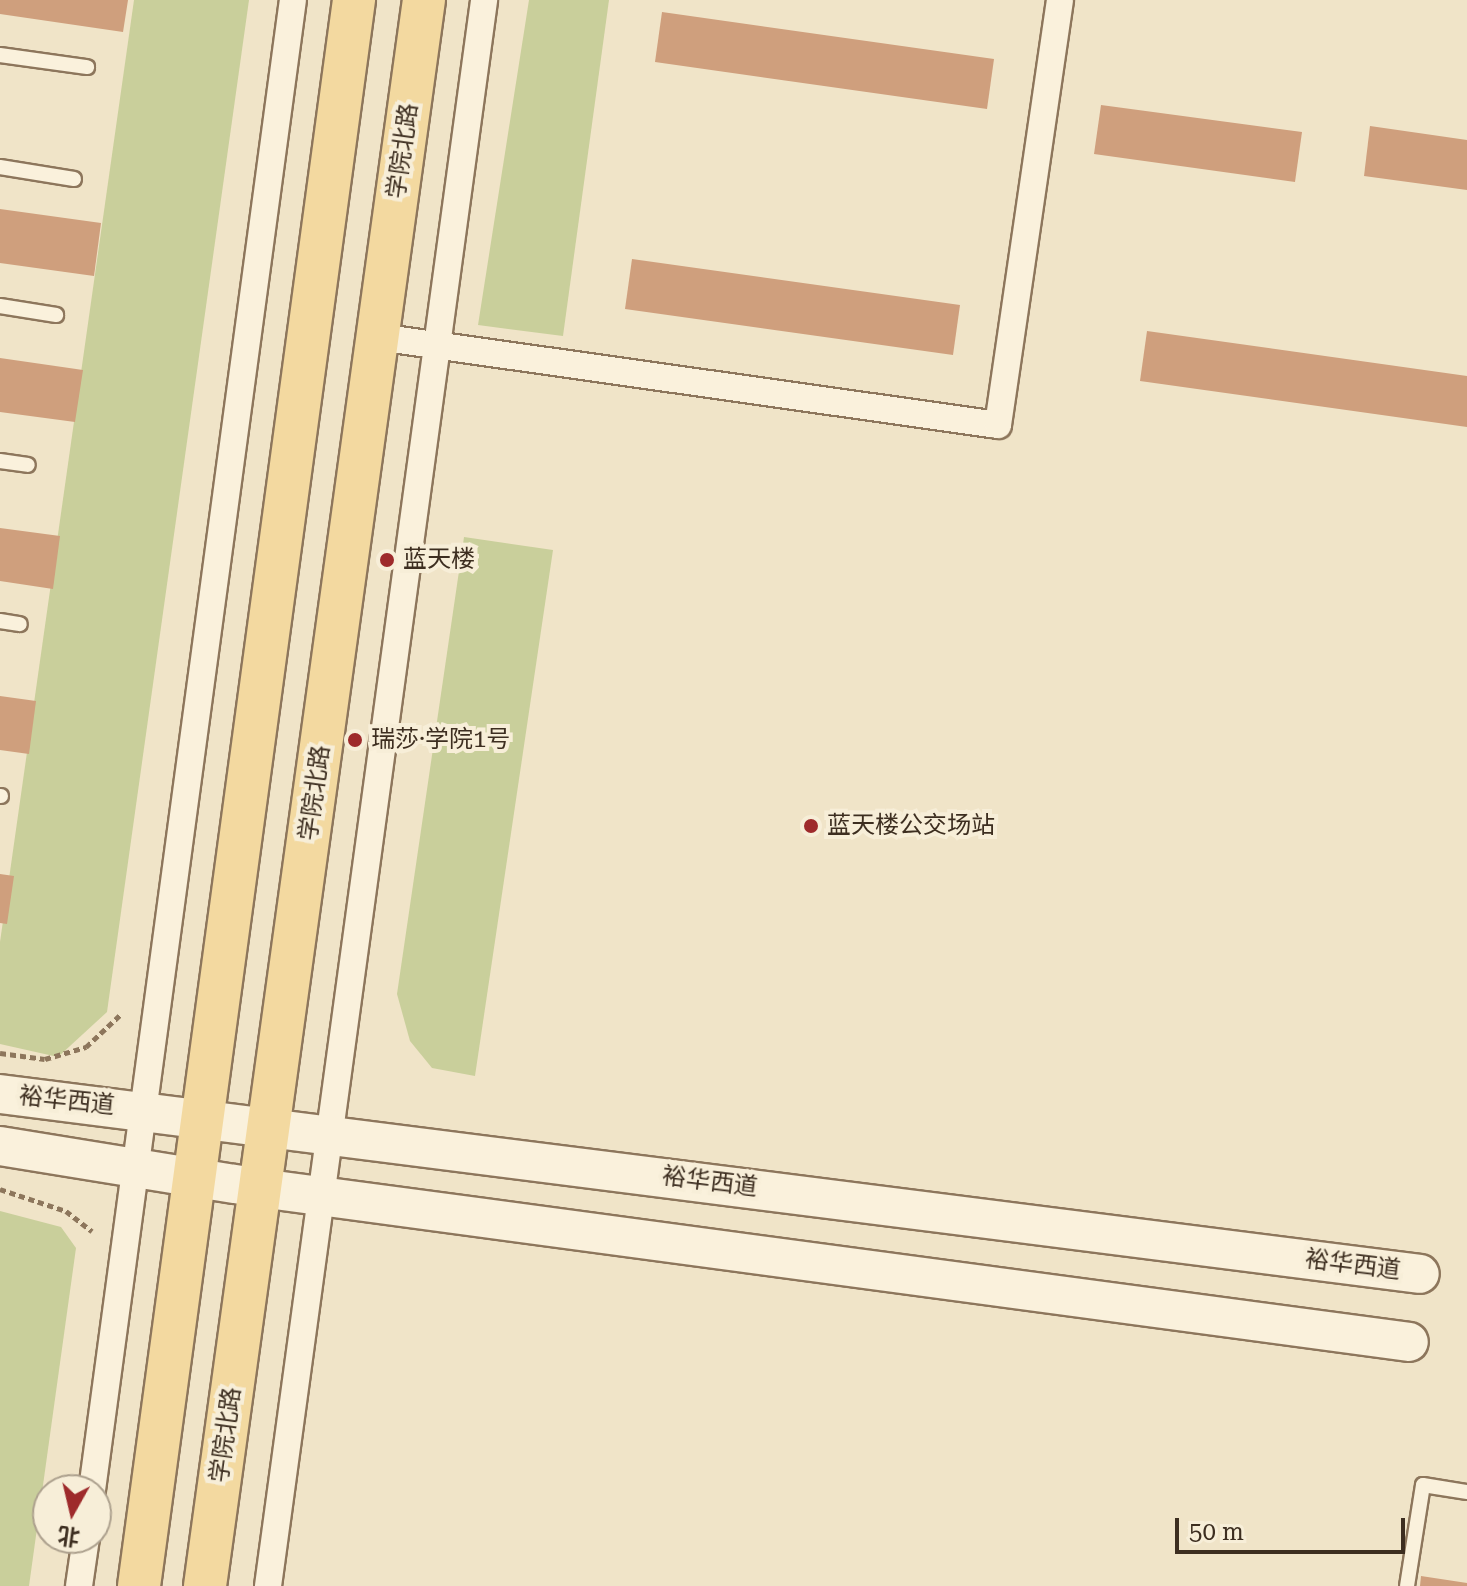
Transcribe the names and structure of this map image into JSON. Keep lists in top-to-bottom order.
{
  "streets": {
    "main road": ["学院北路", "裕华西道"]
  },
  "crossings": [
    ["学院北路", "裕华西道"]
  ],
  "places": ["蓝天楼", "瑞莎·学院1号", "蓝天楼公交场站"],
  "scale_bar": "50 m",
  "north": "bottom"
}
